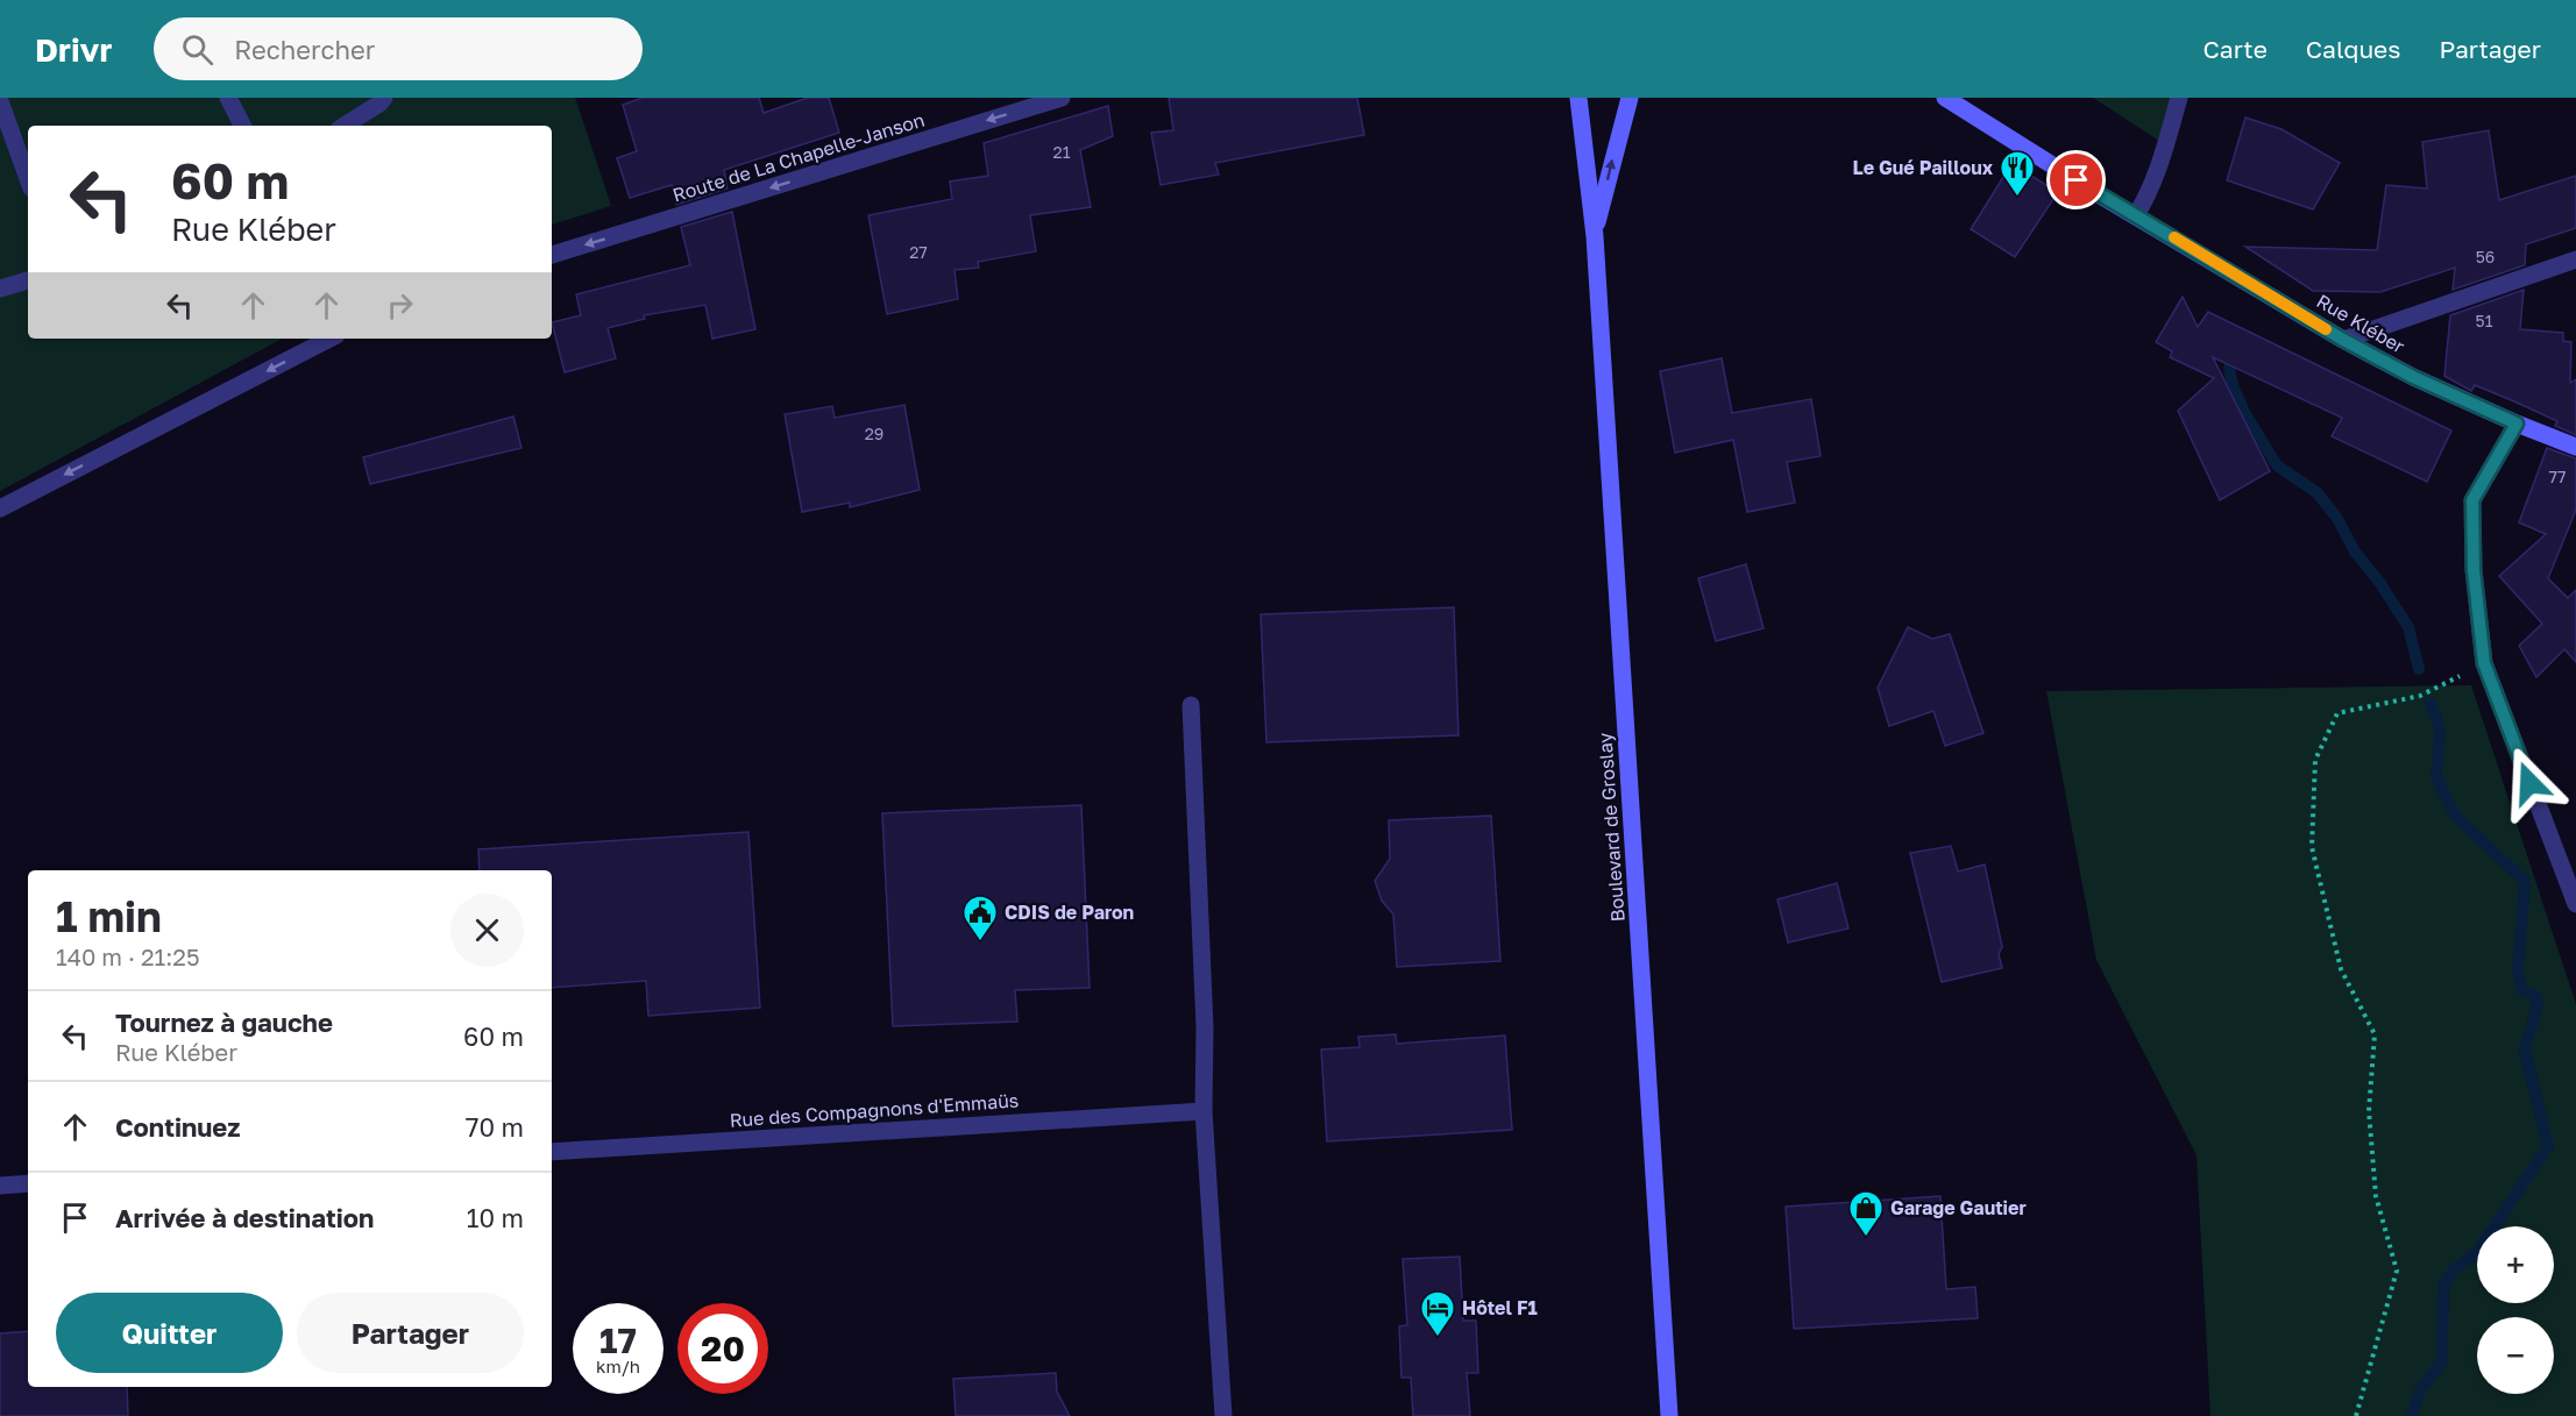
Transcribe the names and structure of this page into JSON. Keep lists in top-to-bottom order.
{
  "streets": {
    "main road": ["Rue Kléber", "Boulevard de Groslay"],
    "street": ["Route de La Chapelle-Janson", "Rue des Compagnons d'Emmaüs"]
  },
  "one_way": ["Route de La Chapelle-Janson"],
  "places": {
    "restaurant": ["Le Gué Pailloux"],
    "public building": ["CDIS de Paron"],
    "shop": ["Garage Gautier"],
    "hotel": ["Hôtel F1"]
  },
  "house_numbers": [
    "21",
    "27",
    "56",
    "51",
    "29",
    "77"
  ],
  "page": {
    "header": "Drivr",
    "search": "Rechercher",
    "nav": ["Carte", "Calques", "Partager"],
    "turn": ["60 m", "Rue Kléber"],
    "heading": ["1 min", "140 m · 21:25"],
    "list": [
      {
        "name": "Tournez à gauche",
        "note": "Rue Kléber",
        "value": "60 m"
      },
      {
        "name": "Continuez",
        "value": "70 m"
      },
      {
        "name": "Arrivée à destination",
        "value": "10 m"
      }
    ],
    "map_buttons": ["+", "−"],
    "buttons": ["Quitter", "Partager"],
    "speed": "17 km/h",
    "limit": "20"
  }
}
